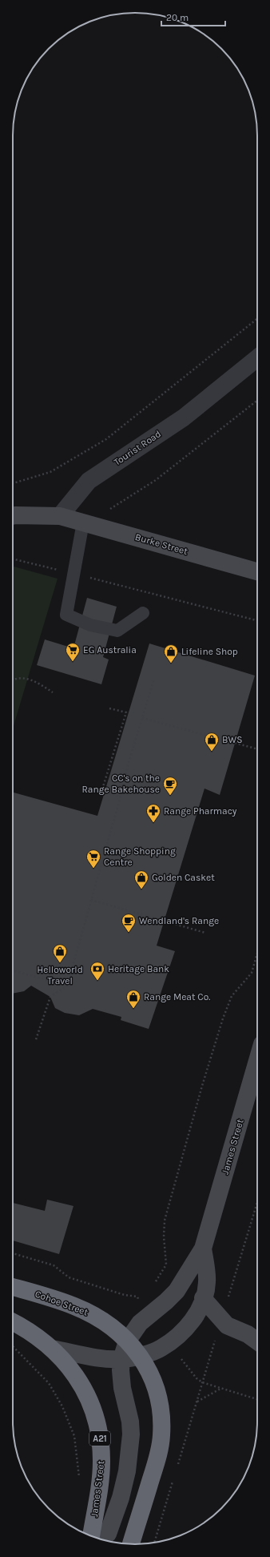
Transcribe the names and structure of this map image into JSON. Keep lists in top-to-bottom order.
{
  "streets": {
    "highway": ["James Street", "Cohoe Street", "A21"],
    "street": ["Tourist Road", "Burke Street"]
  },
  "crossings": [
    ["Tourist Road", "Burke Street"],
    ["James Street", "Cohoe Street"],
    ["James Street", "A21"]
  ],
  "places": {
    "supermarket": ["EG Australia", "Range Shopping Centre"],
    "shop": [
      "Lifeline Shop",
      "BWS",
      "Golden Casket",
      "Helloworld Travel",
      "Range Meat Co."
    ],
    "cafe": ["CC's on the Range Bakehouse", "Wendland's Range"],
    "pharmacy": ["Range Pharmacy"],
    "bank": ["Heritage Bank"]
  },
  "scale_bar": "20 m"
}
